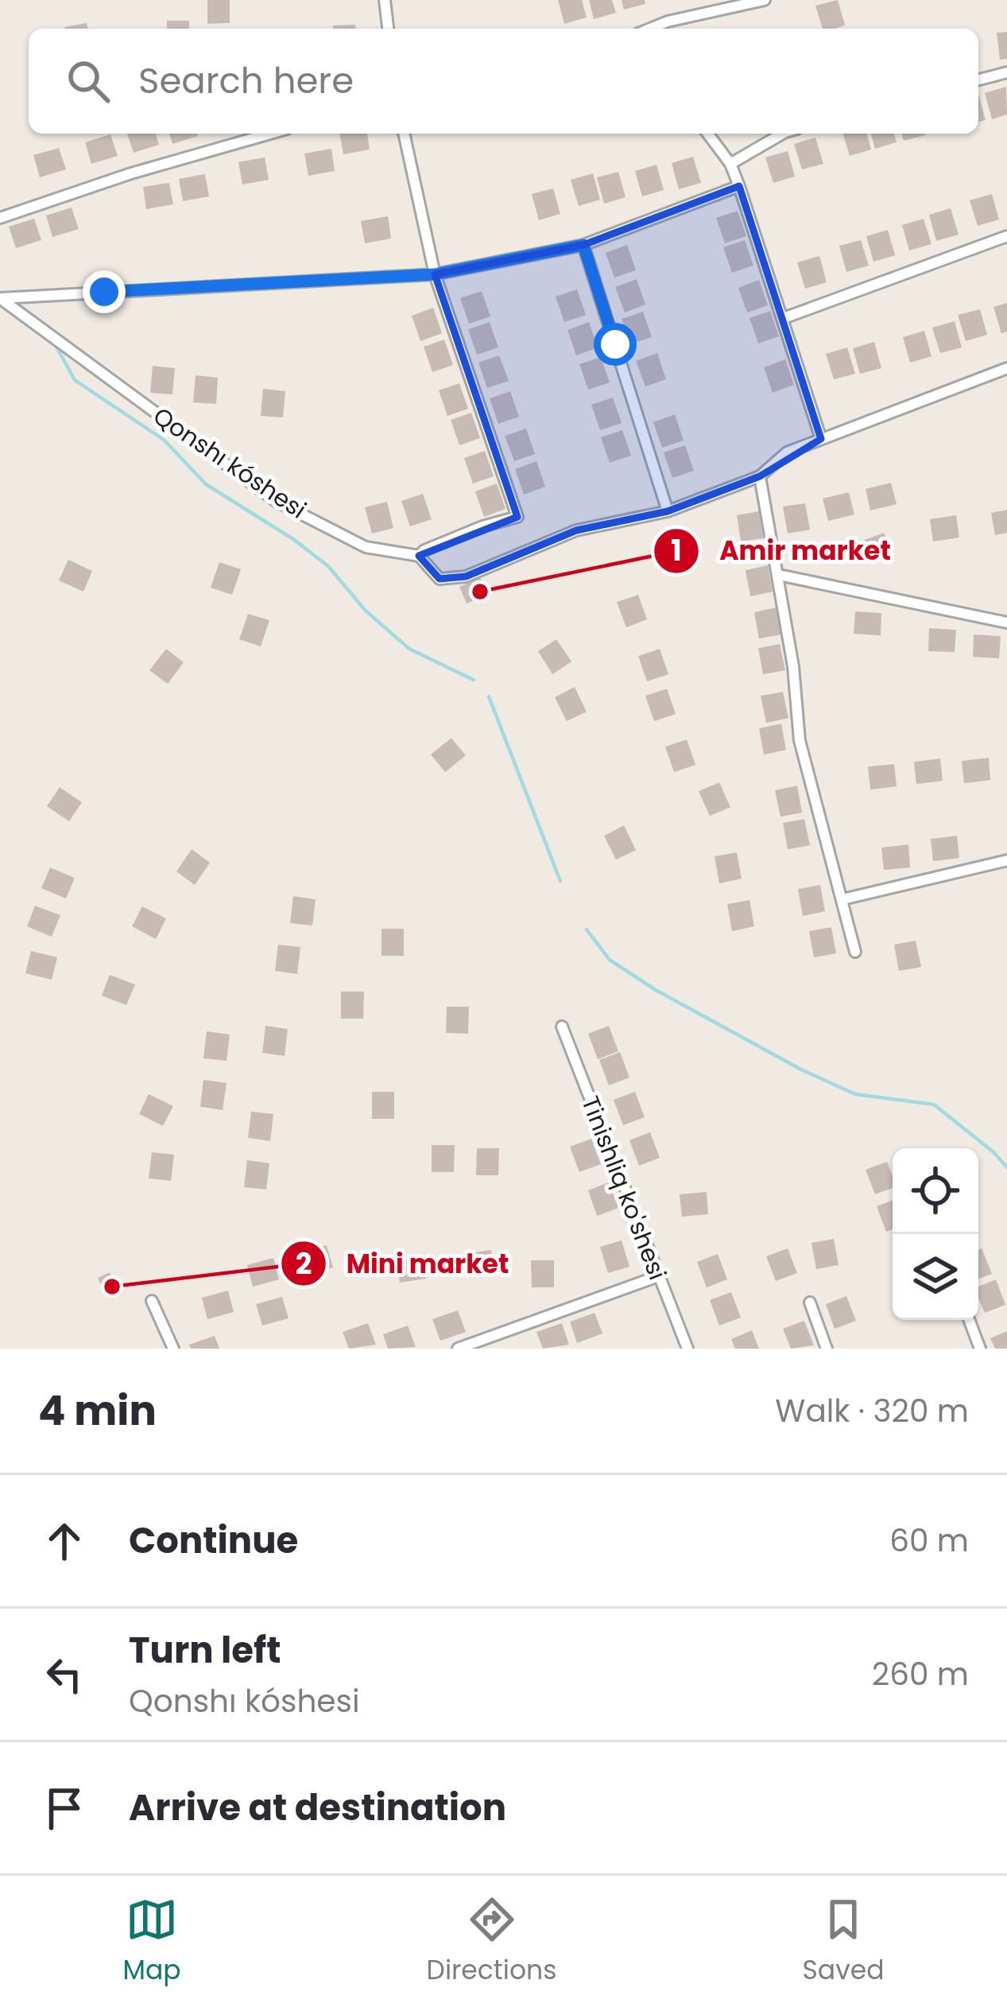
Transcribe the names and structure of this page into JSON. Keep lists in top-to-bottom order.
{
  "streets": {
    "street": ["Qonshı kóshesi", "Tinishliq ko'shesi"]
  },
  "places": ["Amir market", "Mini market"],
  "page": {
    "search": "Search here",
    "heading": ["4 min", "Walk · 320 m"],
    "list": [
      ["Continue", "60 m"],
      ["Turn left", "Qonshı kóshesi", "260 m"],
      "Arrive at destination"
    ],
    "nav": ["Map", "Directions", "Saved"]
  }
}
